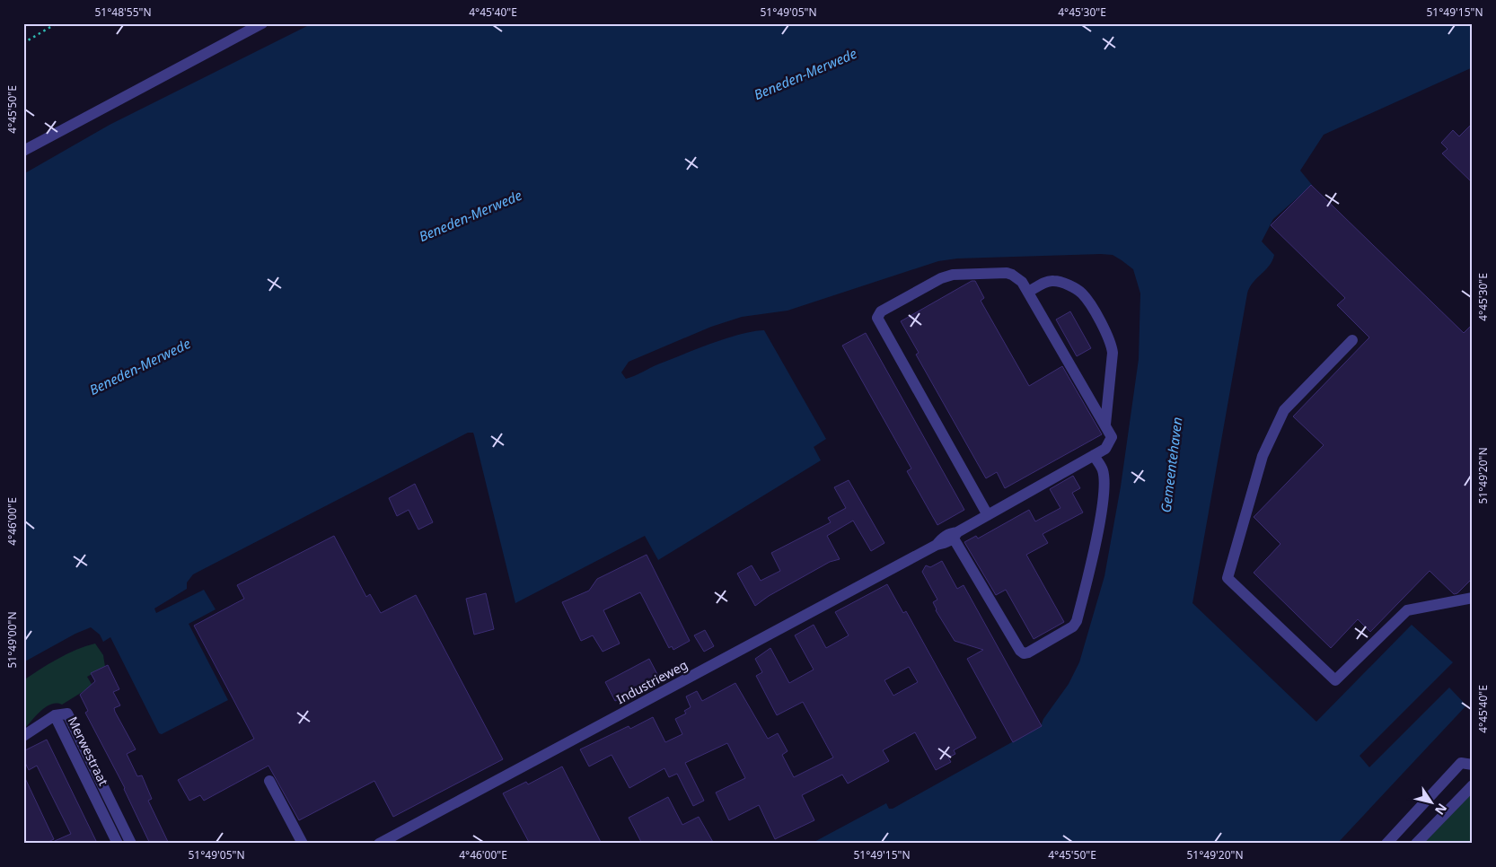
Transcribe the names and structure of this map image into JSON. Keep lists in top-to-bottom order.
{
  "streets": {
    "street": ["Industrieweg", "Merwestraat"]
  },
  "water": ["Beneden-Merwede", "Gemeentehaven"],
  "north": "bottom right",
  "coordinates": [
    "51°48'55\"N",
    "4°45'40\"E",
    "51°49'05\"N",
    "4°45'30\"E",
    "51°49'15\"N",
    "4°45'50\"E",
    "51°49'20\"N",
    "4°46'00\"E",
    "51°49'00\"N"
  ]
}
